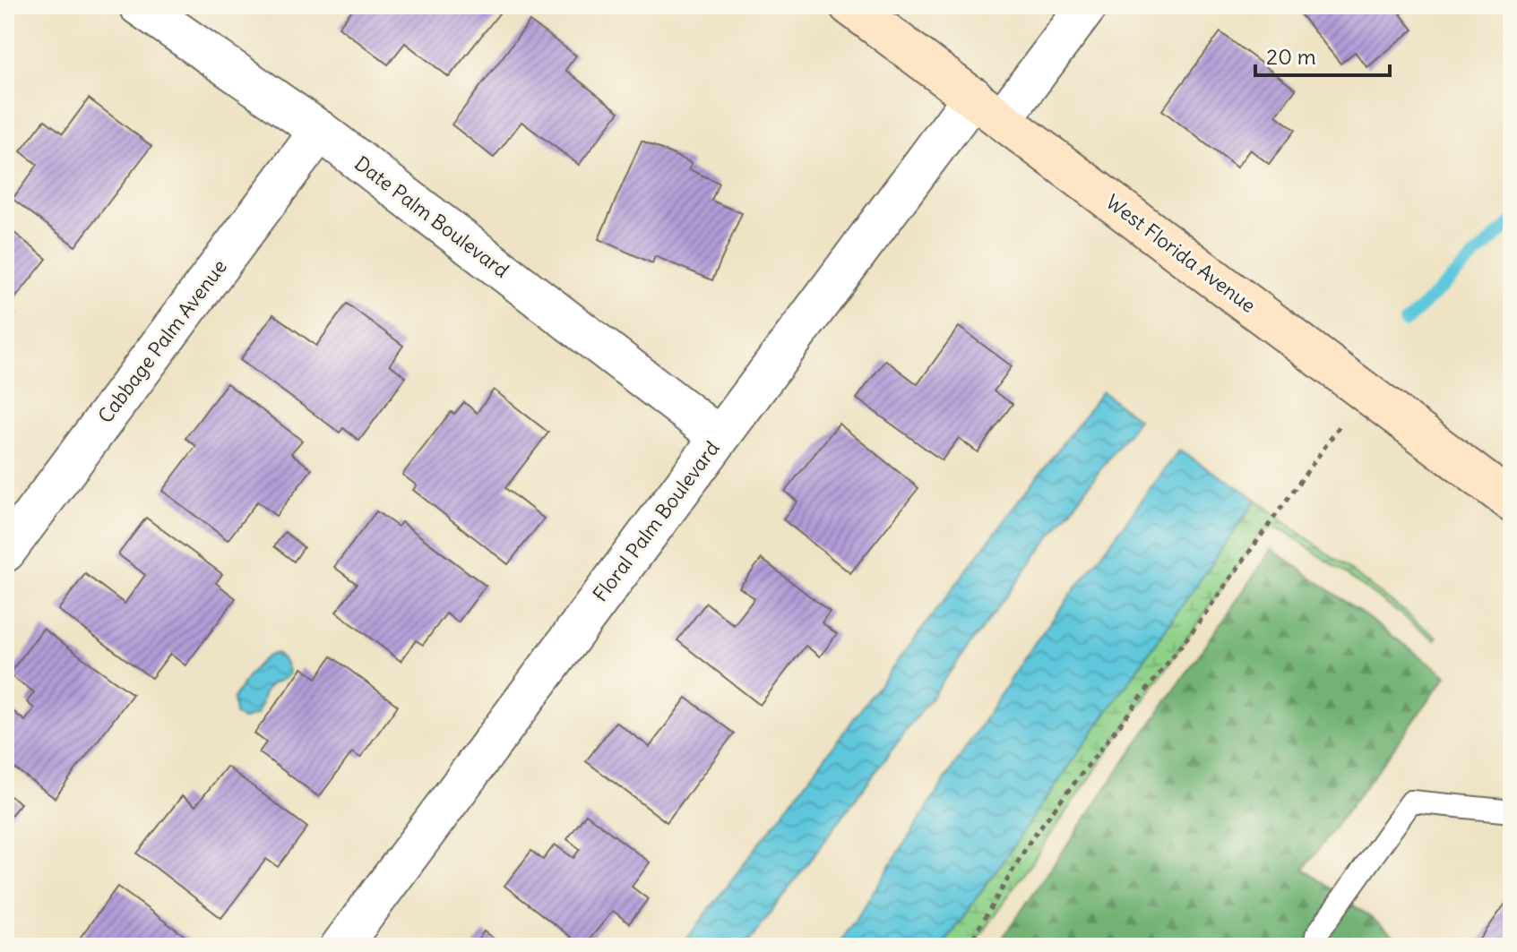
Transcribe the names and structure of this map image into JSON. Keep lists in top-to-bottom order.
{
  "streets": {
    "street": [
      "Date Palm Boulevard",
      "West Florida Avenue",
      "Cabbage Palm Avenue",
      "Floral Palm Boulevard"
    ]
  },
  "crossings": [
    ["Date Palm Boulevard", "Cabbage Palm Avenue"],
    ["Date Palm Boulevard", "Floral Palm Boulevard"],
    ["West Florida Avenue", "Floral Palm Boulevard"]
  ],
  "scale_bar": "20 m"
}
